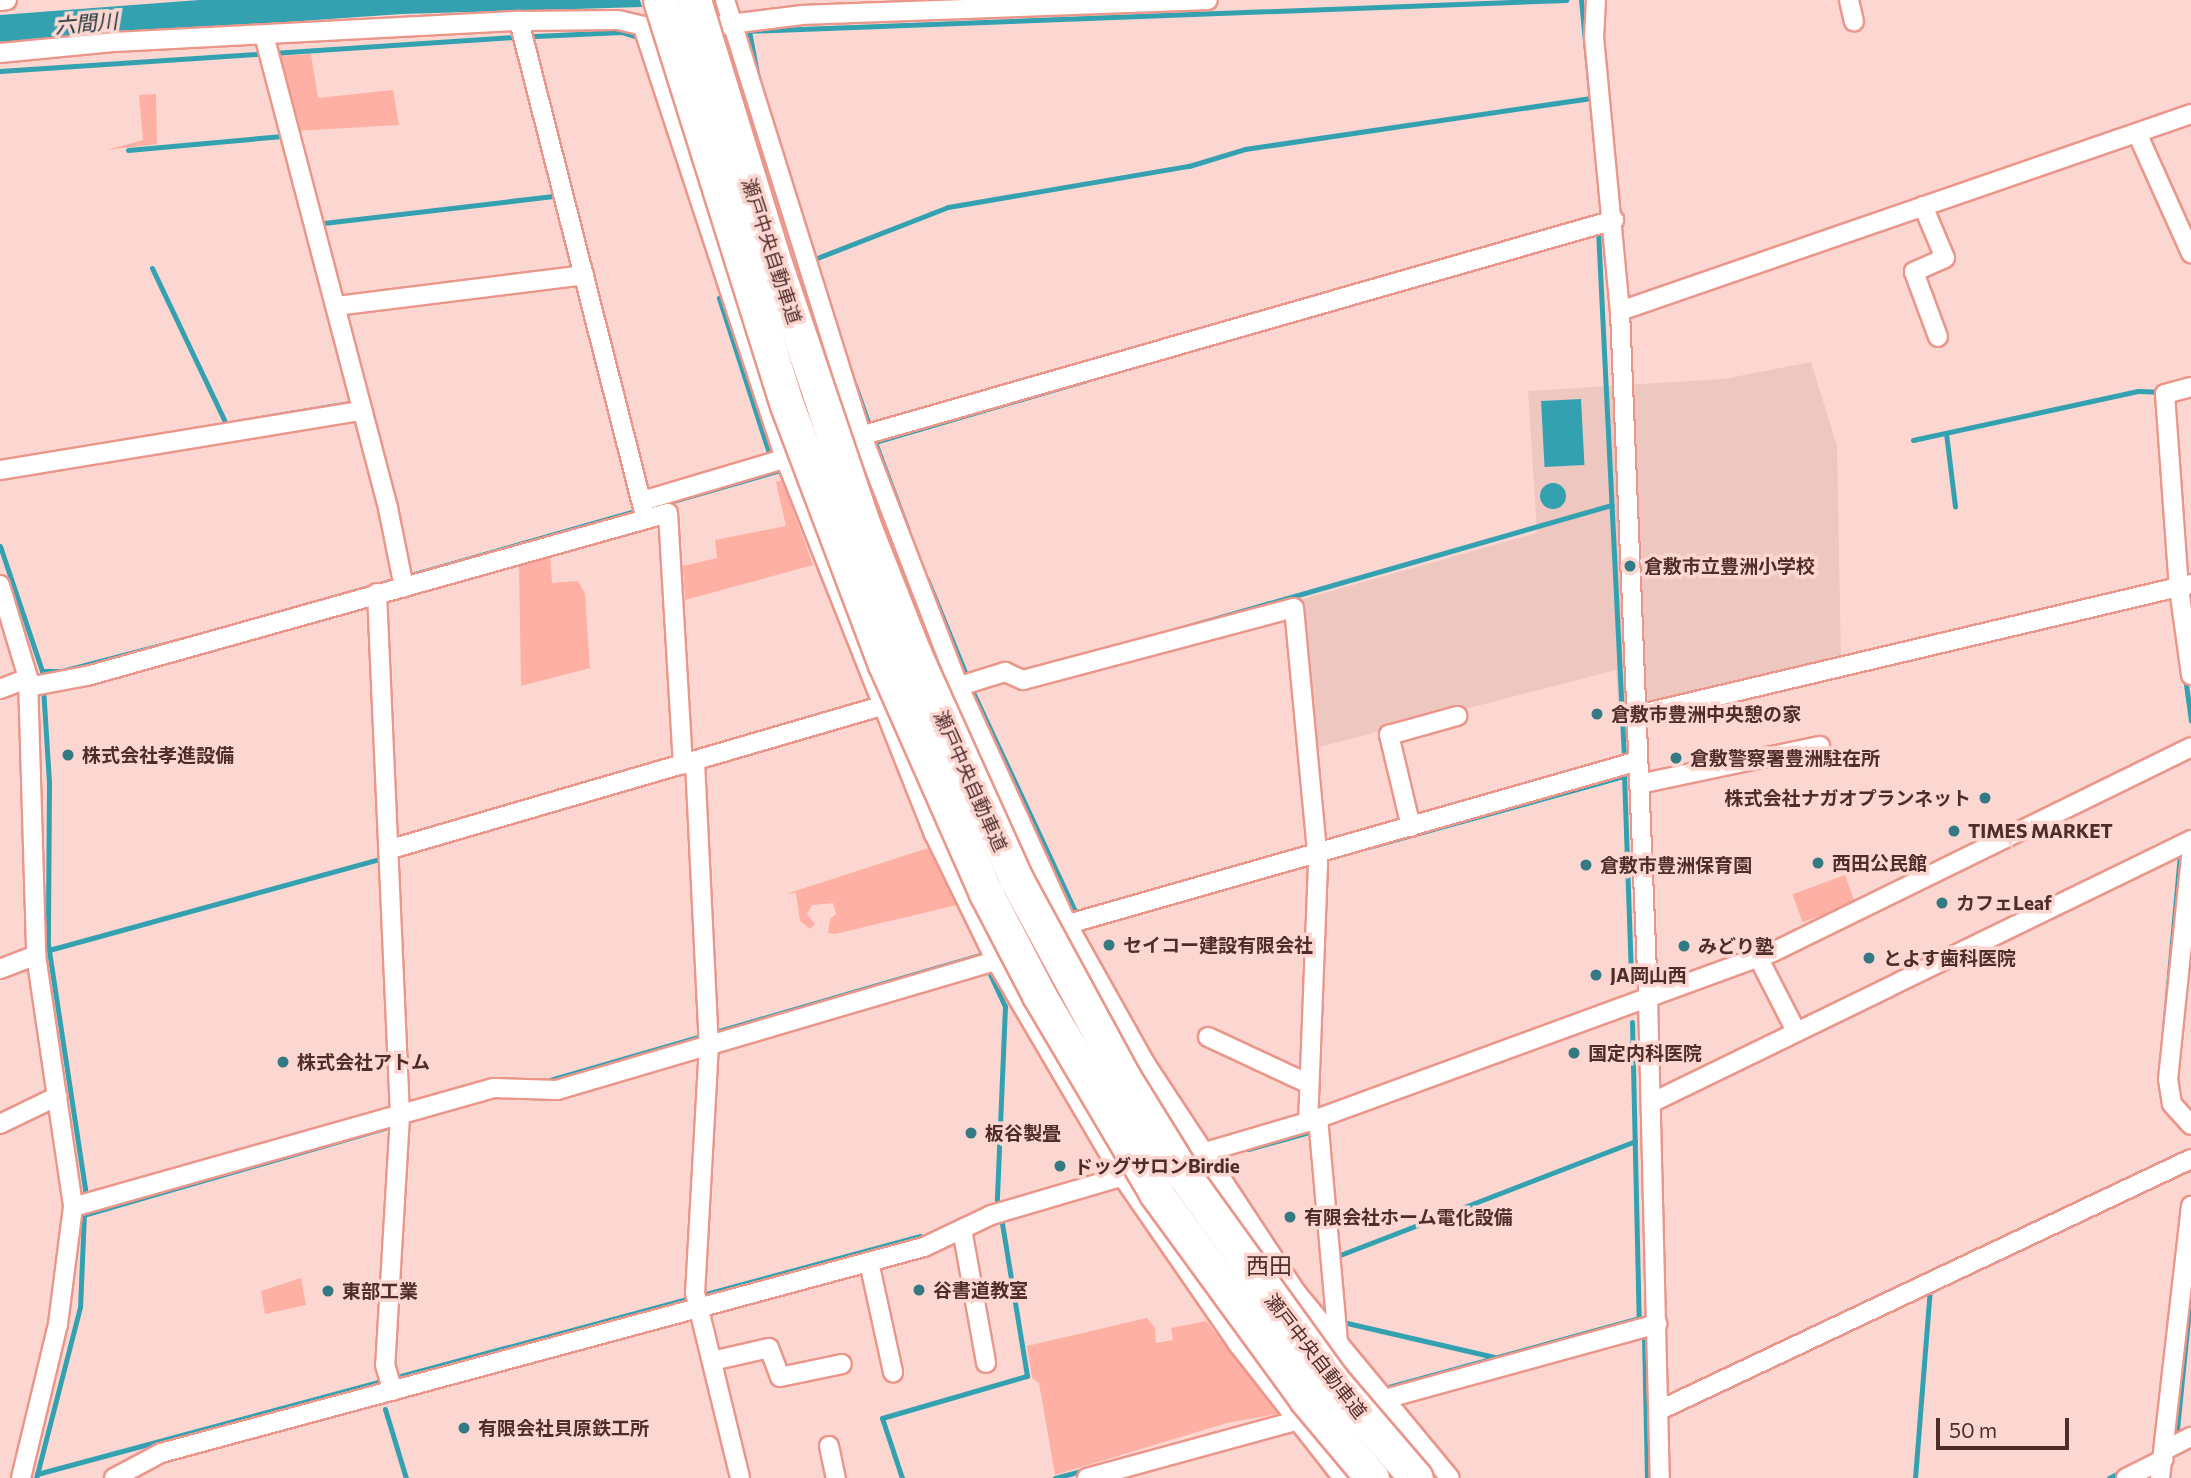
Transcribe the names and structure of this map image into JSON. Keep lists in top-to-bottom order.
{
  "streets": {
    "highway": ["瀬戸中央自動車道"]
  },
  "districts": ["西田"],
  "water": ["六間川"],
  "places": [
    "倉敷市立豊洲小学校",
    "倉敷市豊洲中央憩の家",
    "株式会社孝進設備",
    "倉敷警察署豊洲駐在所",
    "株式会社ナガオプランネット",
    "TIMES MARKET",
    "西田公民館",
    "倉敷市豊洲保育園",
    "カフェLeaf",
    "セイコー建設有限会社",
    "みどり塾",
    "とよす歯科医院",
    "JA岡山西",
    "国定内科医院",
    "株式会社アトム",
    "板谷製畳",
    "ドッグサロンBirdie",
    "有限会社ホーム電化設備",
    "谷書道教室",
    "東部工業",
    "有限会社貝原鉄工所"
  ],
  "scale_bar": "50 m"
}
